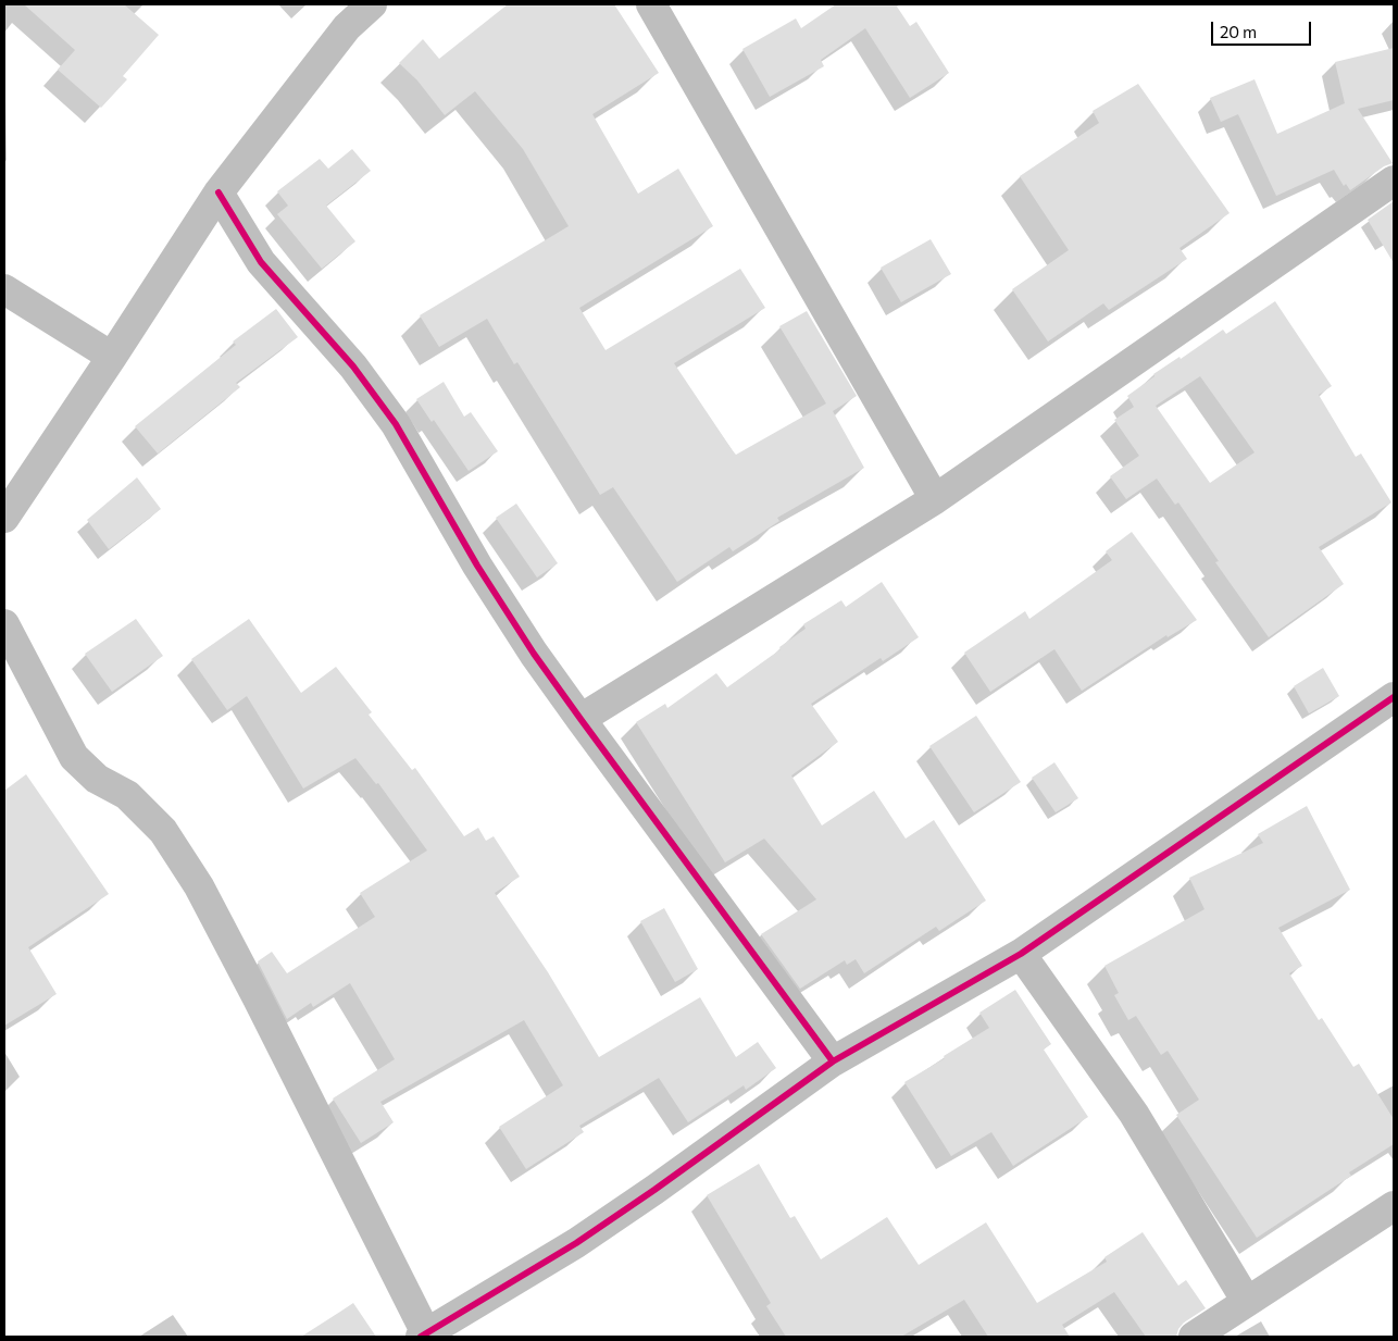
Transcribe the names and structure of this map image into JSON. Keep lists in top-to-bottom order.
{
  "scale_bar": "20 m"
}
